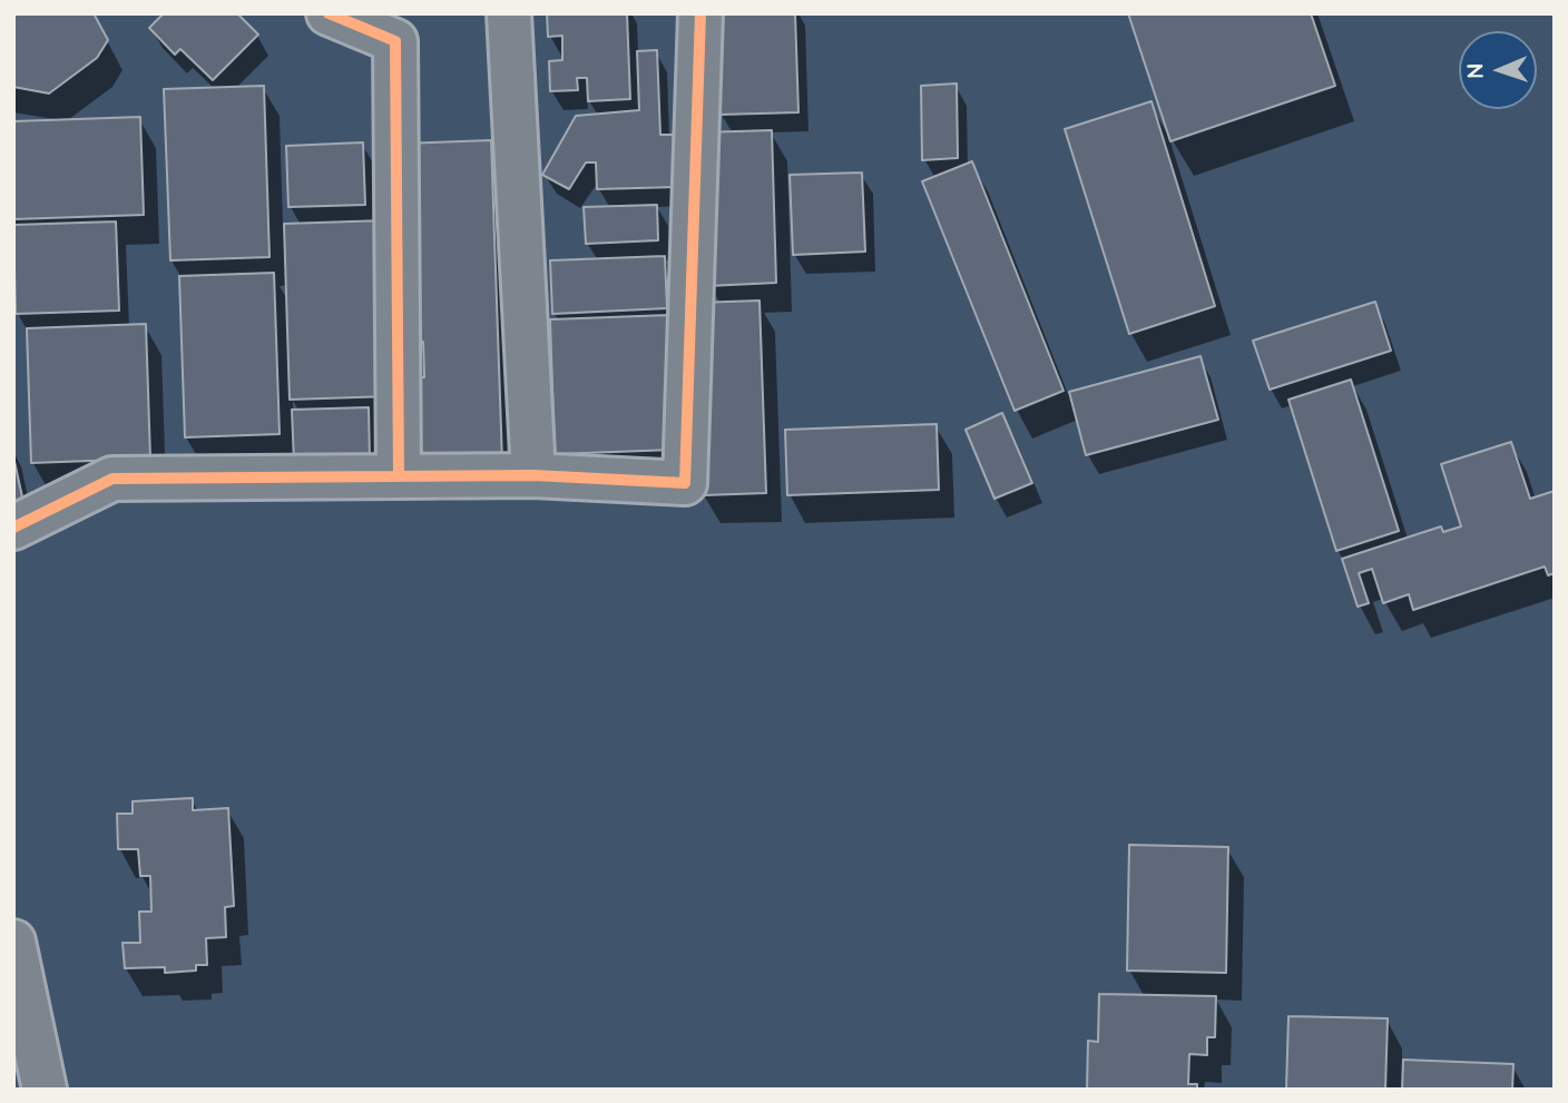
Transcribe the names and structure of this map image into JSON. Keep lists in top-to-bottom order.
{
  "north": "left"
}
